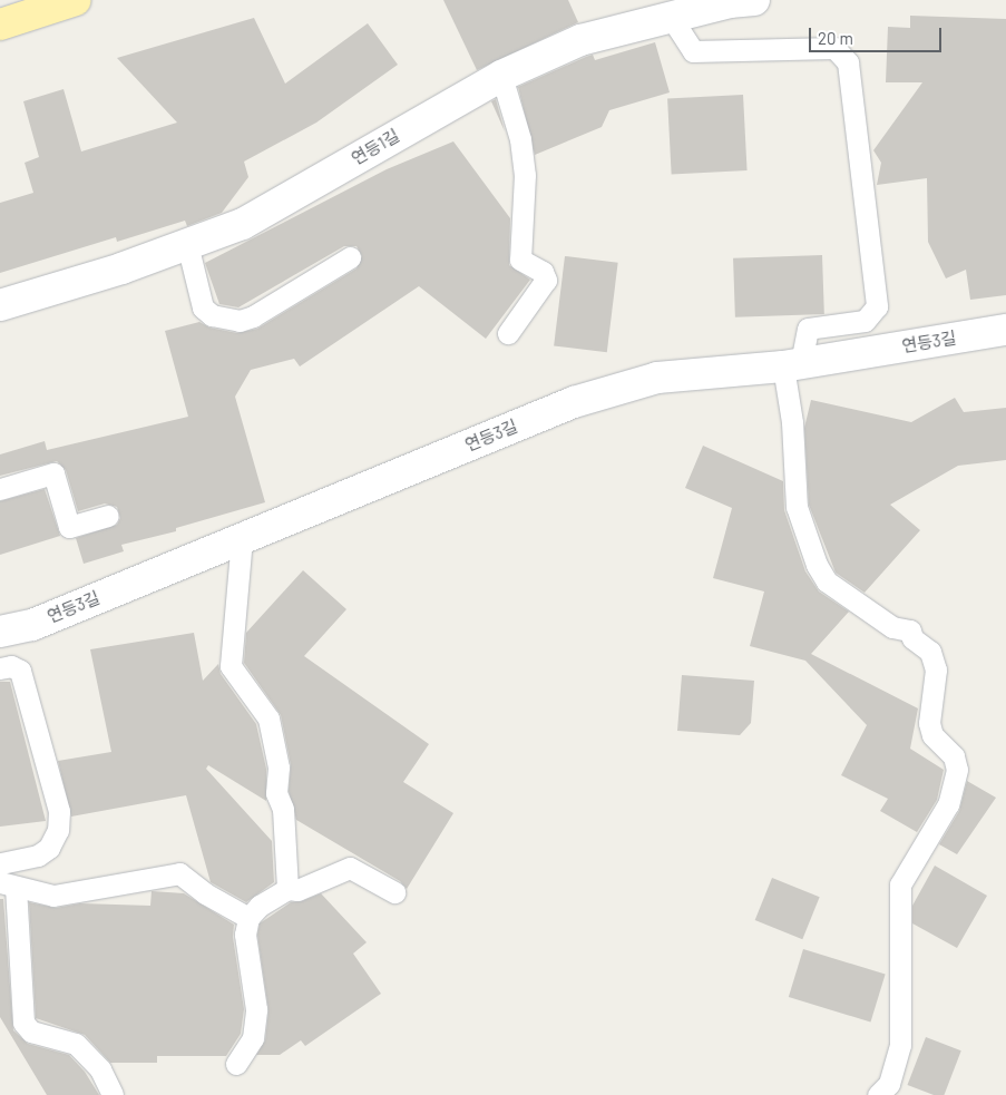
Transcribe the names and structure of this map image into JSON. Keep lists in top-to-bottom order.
{
  "streets": {
    "street": ["연등1길", "연등3길"]
  },
  "scale_bar": "20 m"
}
